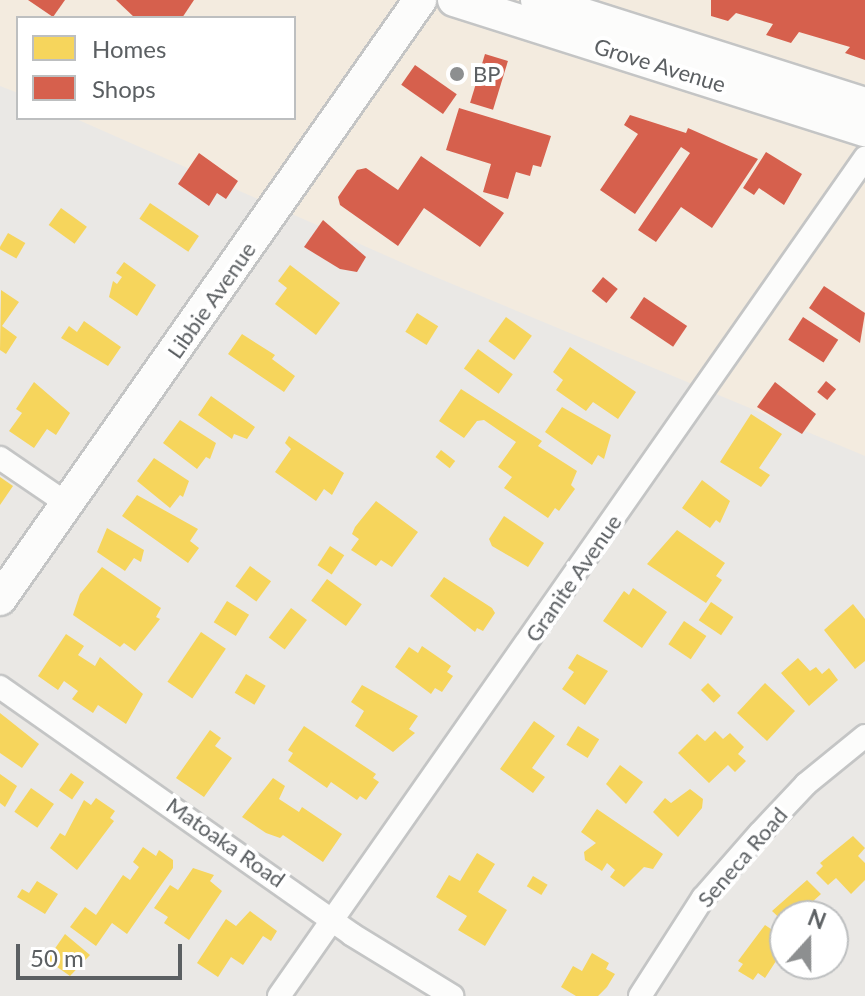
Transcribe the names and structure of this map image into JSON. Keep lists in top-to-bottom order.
{
  "streets": {
    "street": [
      "Grove Avenue",
      "Libbie Avenue",
      "Granite Avenue",
      "Matoaka Road",
      "Seneca Road"
    ]
  },
  "crossings": [
    ["Granite Avenue", "Matoaka Road"]
  ],
  "places": ["BP"],
  "legend": ["Homes", "Shops"],
  "scale_bar": "50 m",
  "north": "top"
}
